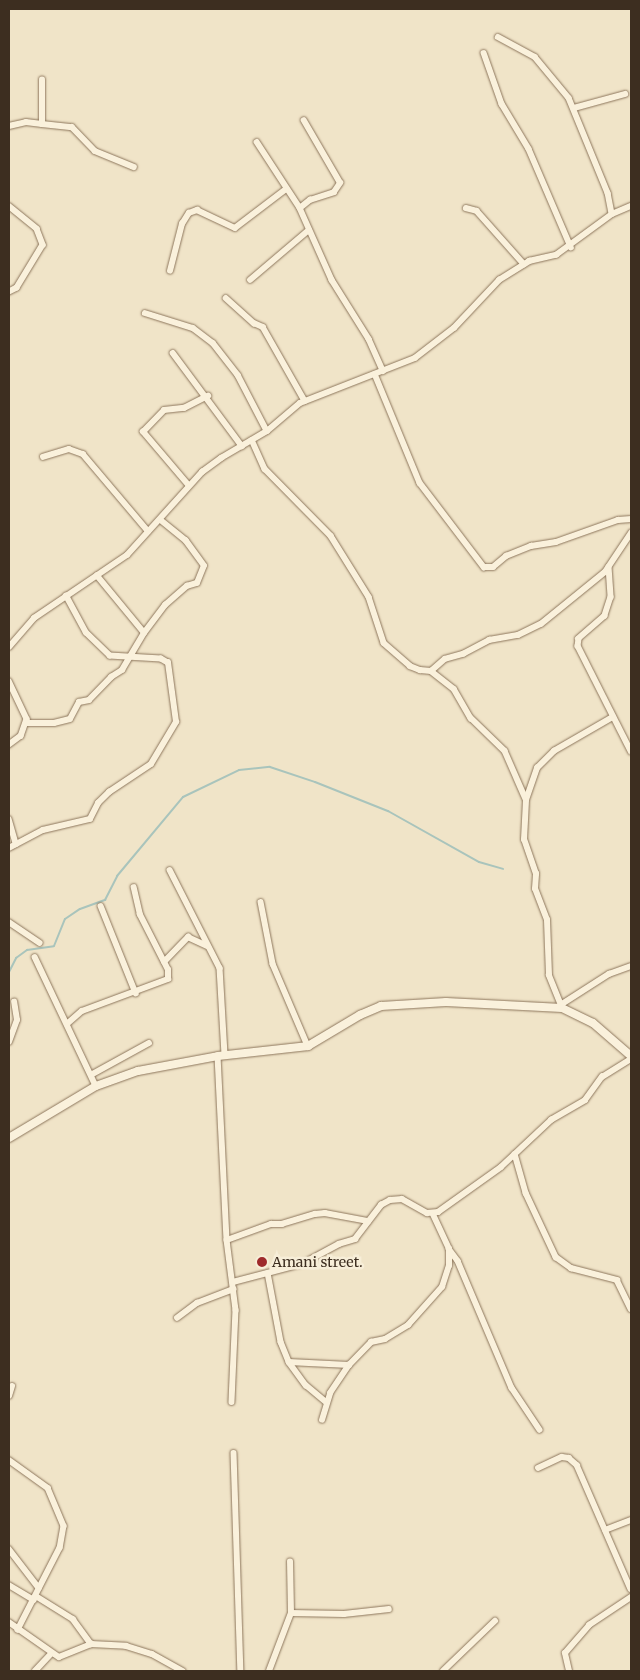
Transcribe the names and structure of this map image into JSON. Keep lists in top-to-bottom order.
{
  "places": ["Amani street."]
}
